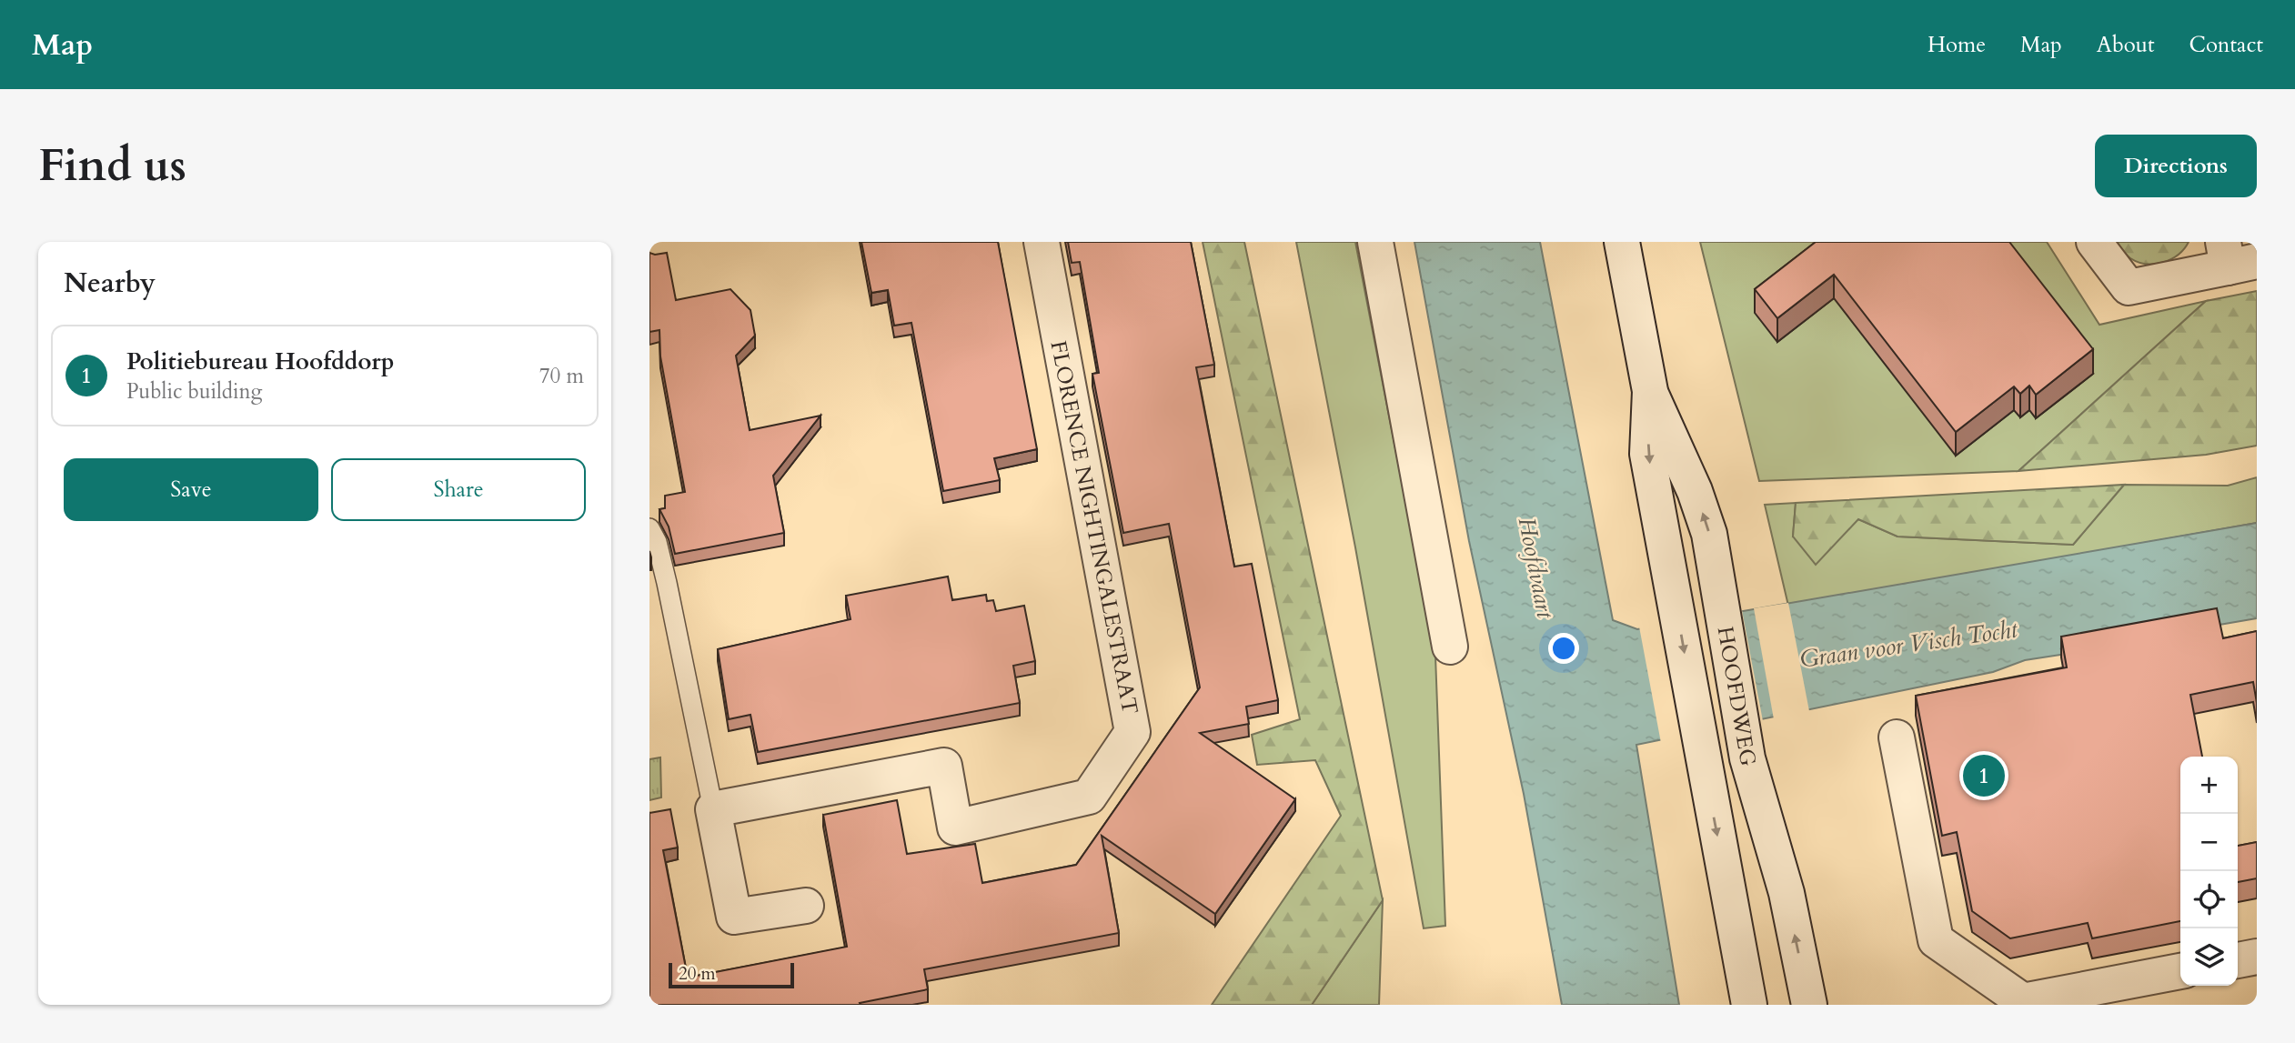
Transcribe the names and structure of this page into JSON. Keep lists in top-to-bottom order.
{
  "streets": {
    "street": ["FLORENCE NIGHTINGALESTRAAT", "HOOFDWEG"]
  },
  "water": ["Hoofdvaart", "Graan voor Visch Tocht"],
  "scale_bar": "20 m",
  "page": {
    "header": "Map",
    "nav": [
      "Home",
      "Map",
      "About",
      "Contact"
    ],
    "buttons": [
      "Directions",
      ["Save", "Share"]
    ],
    "title": "Find us",
    "heading": "Nearby",
    "list": [
      {
        "mark": "1",
        "name": "Politiebureau Hoofddorp",
        "note": "Public building",
        "value": "70 m"
      }
    ],
    "pins": "1",
    "map_buttons": ["+", "−"],
    "scale": "20 m"
  }
}
